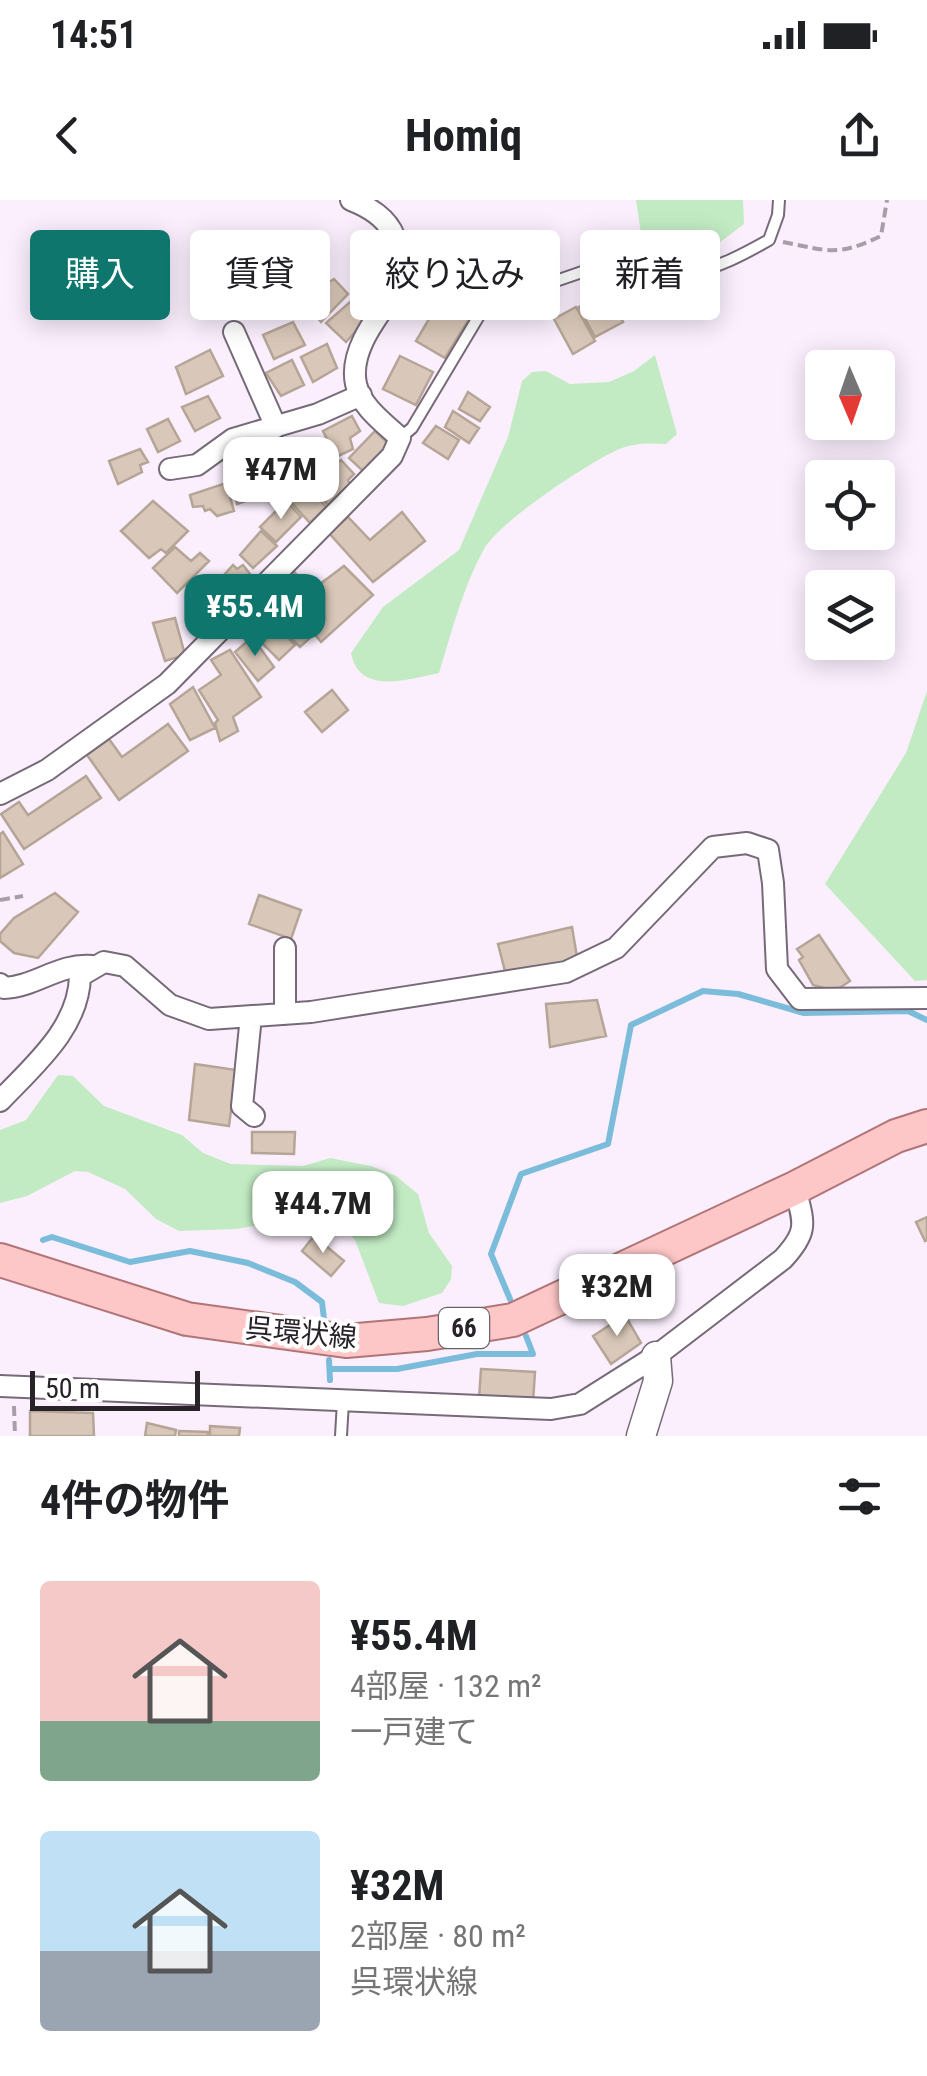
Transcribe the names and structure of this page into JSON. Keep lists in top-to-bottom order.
{
  "streets": {
    "main road": ["66", "呉環状線"]
  },
  "scale_bar": "50 m",
  "north": "bottom",
  "page": {
    "status": "14:51",
    "header": "Homiq",
    "chip": [
      "購入",
      "賃貸",
      "絞り込み",
      "新着"
    ],
    "price": [
      "¥47M",
      "¥55.4M",
      "¥44.7M",
      "¥32M"
    ],
    "scale": "50 m",
    "heading": "4件の物件",
    "list": [
      {
        "name": "¥55.4M",
        "note": "4部屋 · 132 m² · 一戸建て"
      },
      {
        "name": "¥32M",
        "note": "2部屋 · 80 m² · 呉環状線"
      }
    ]
  }
}
